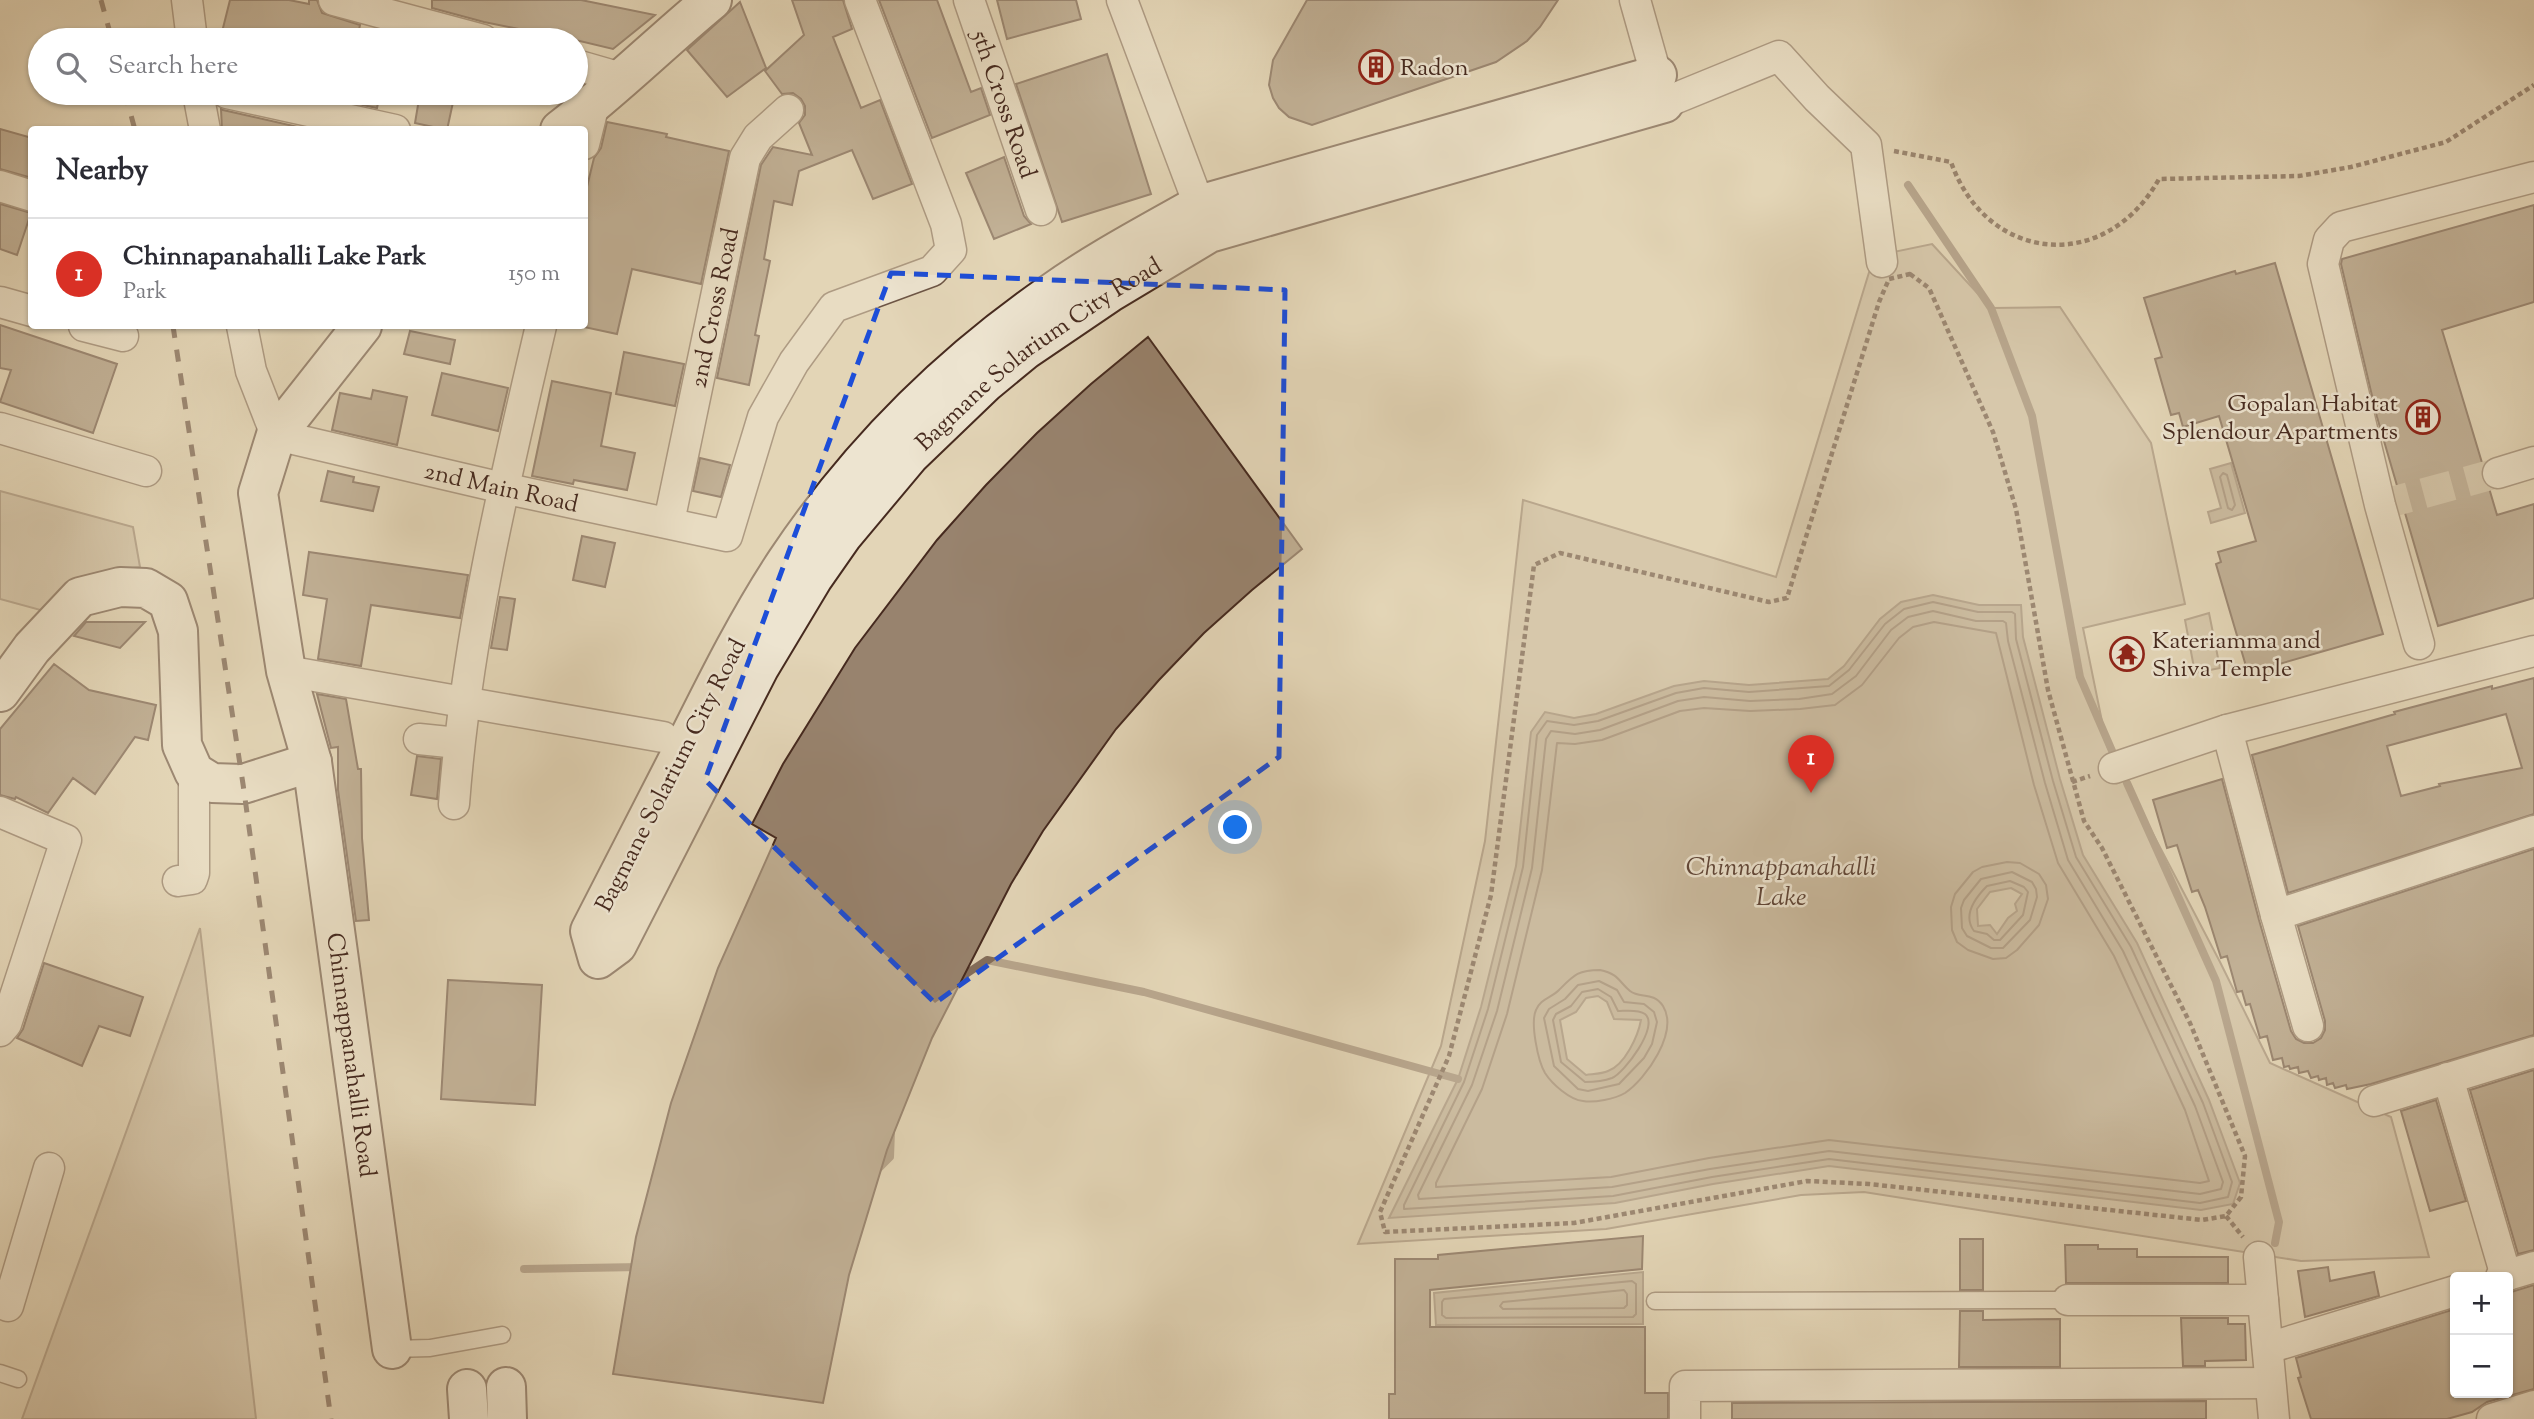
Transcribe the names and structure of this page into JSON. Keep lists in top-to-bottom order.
{
  "streets": {
    "street": [
      "5th Cross Road",
      "2nd Cross Road",
      "Bagmane Solarium City Road",
      "2nd Main Road",
      "Chinnappanahalli Road"
    ]
  },
  "crossings": [
    ["2nd Cross Road", "2nd Main Road"],
    ["2nd Main Road", "Chinnappanahalli Road"]
  ],
  "water": ["Chinnappanahalli Lake"],
  "places": {
    "building": ["Radon", "Gopalan Habitat Splendour Apartments"],
    "temple": ["Kateriamma and Shiva Temple"]
  },
  "page": {
    "search": "Search here",
    "heading": "Nearby",
    "list": [
      {
        "mark": "1",
        "name": "Chinnapanahalli Lake Park",
        "note": "Park",
        "value": "150 m"
      }
    ],
    "pins": "1",
    "map_buttons": ["+", "−"]
  }
}
